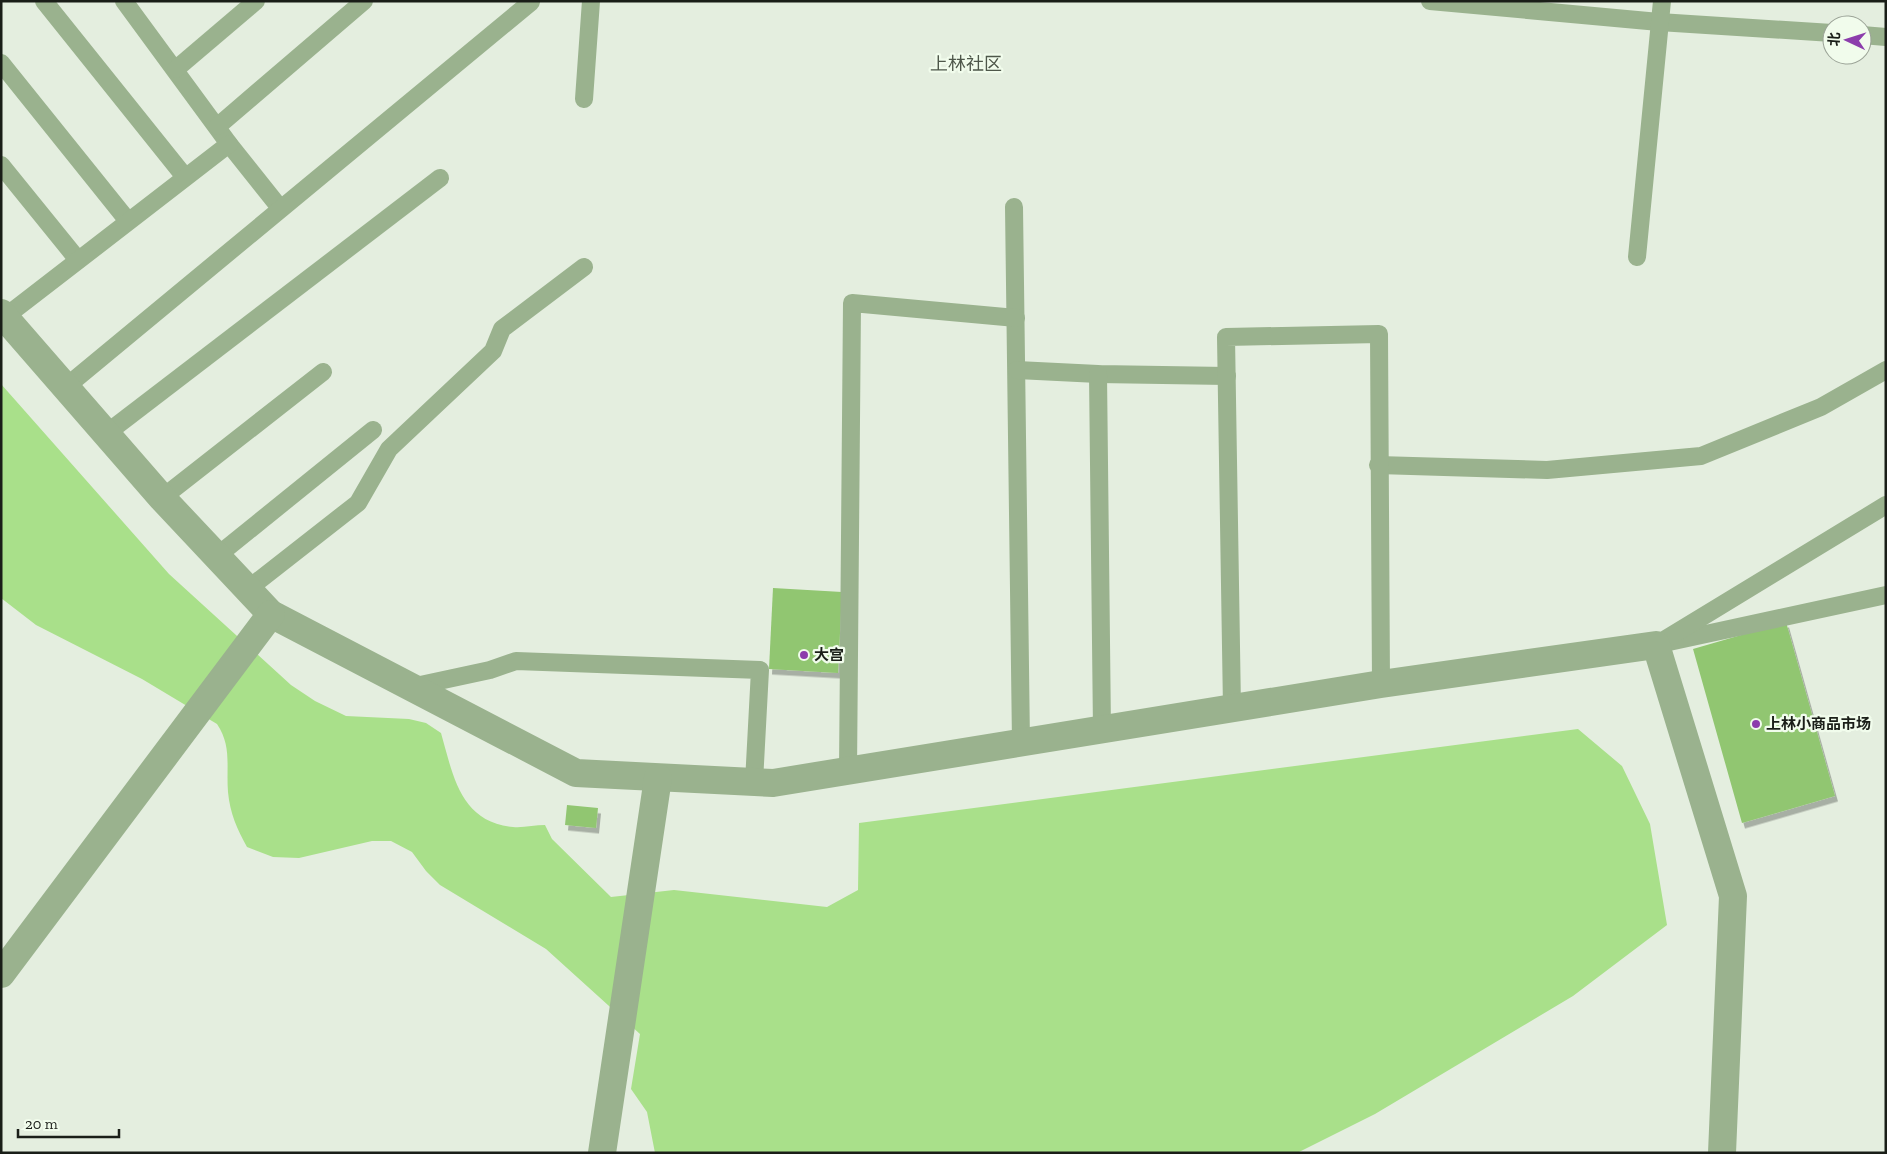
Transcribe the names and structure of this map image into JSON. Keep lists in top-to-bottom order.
{
  "districts": ["上林社区"],
  "places": ["大宫", "上林小商品市场"],
  "scale_bar": "20 m",
  "north": "left"
}
